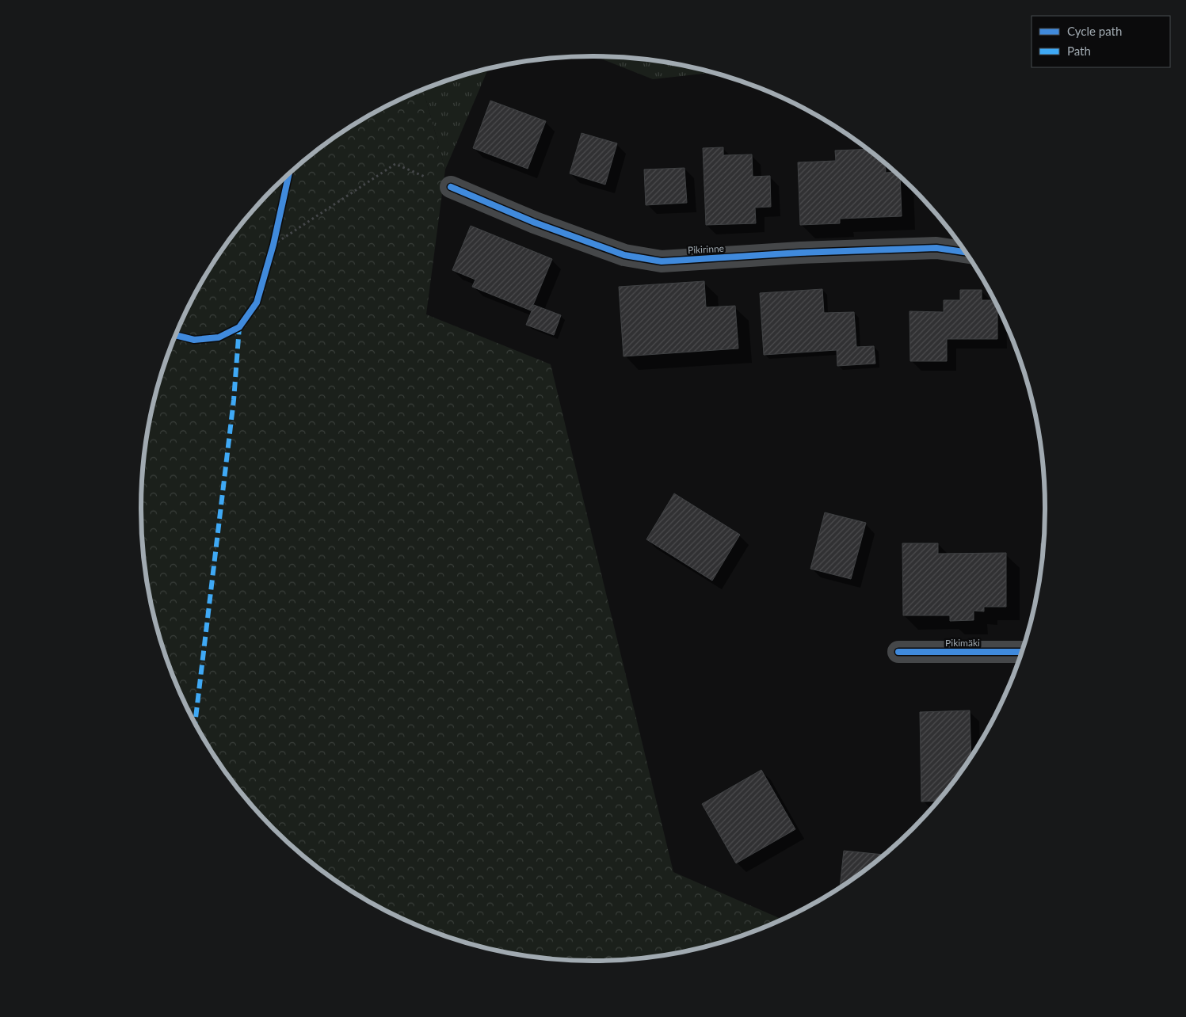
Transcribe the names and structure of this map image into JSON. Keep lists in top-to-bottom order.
{
  "streets": {
    "street": ["Pikirinne", "Pikimäki"]
  },
  "legend": ["Cycle path", "Path"]
}
